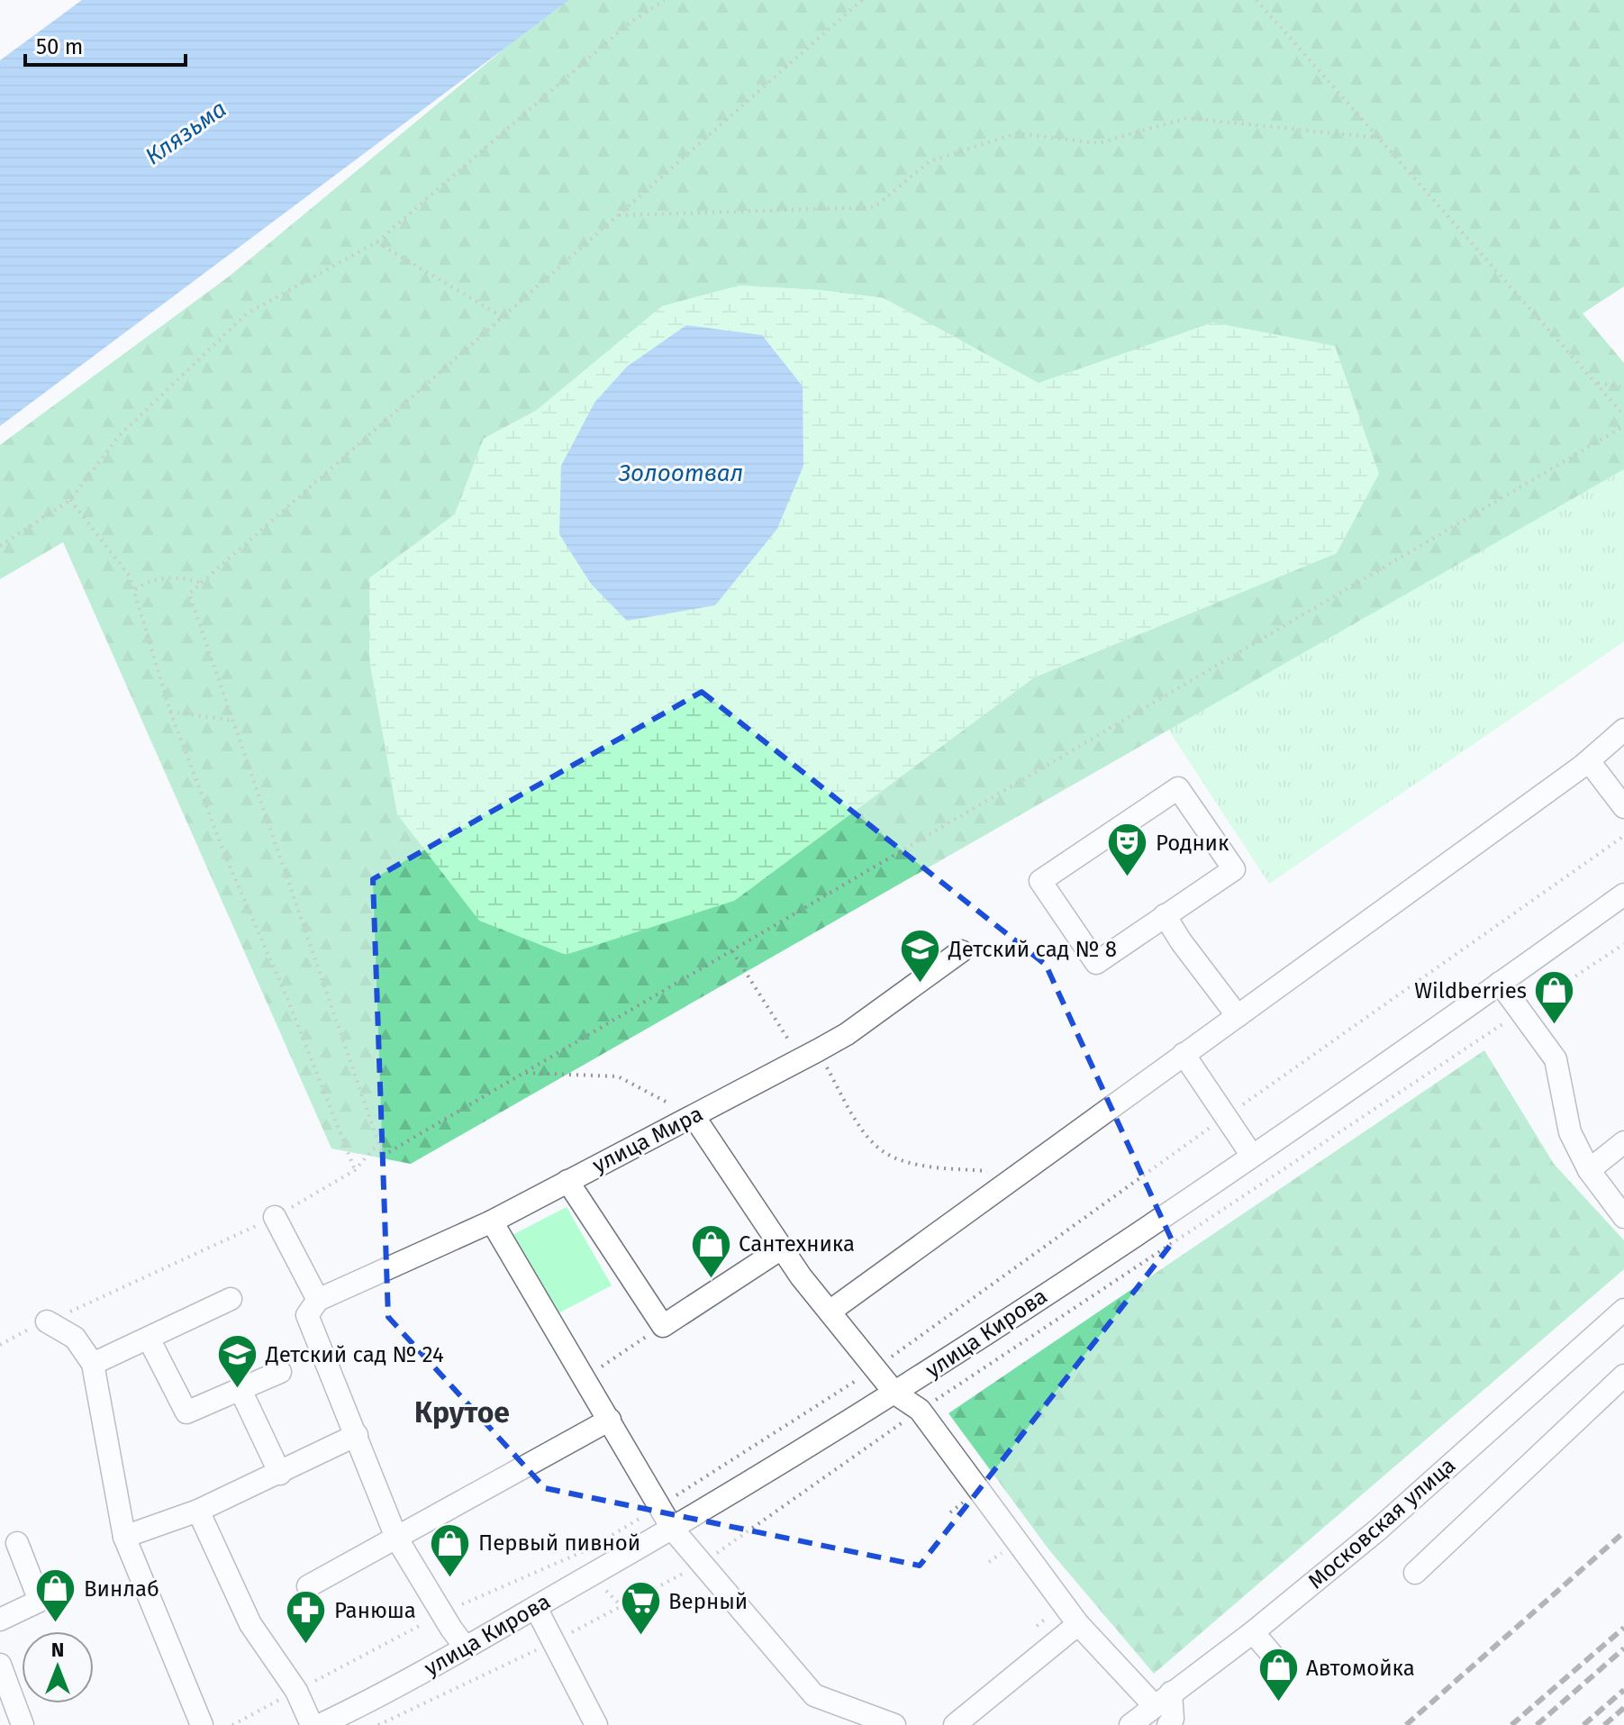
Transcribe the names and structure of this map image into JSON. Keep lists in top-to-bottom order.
{
  "streets": {
    "street": ["улица Мира", "улица Кирова", "Московская улица"]
  },
  "districts": ["Крутое"],
  "water": ["Клязьма", "Золоотвал"],
  "places": {
    "theatre": ["Родник"],
    "school or university": ["Детский сад № 8", "Детский сад № 24"],
    "shop": [
      "Wildberries",
      "Сантехника",
      "Первый пивной",
      "Винлаб",
      "Автомойка"
    ],
    "supermarket": ["Верный"],
    "pharmacy": ["Ранюша"]
  },
  "scale_bar": "50 m",
  "north": "top"
}
